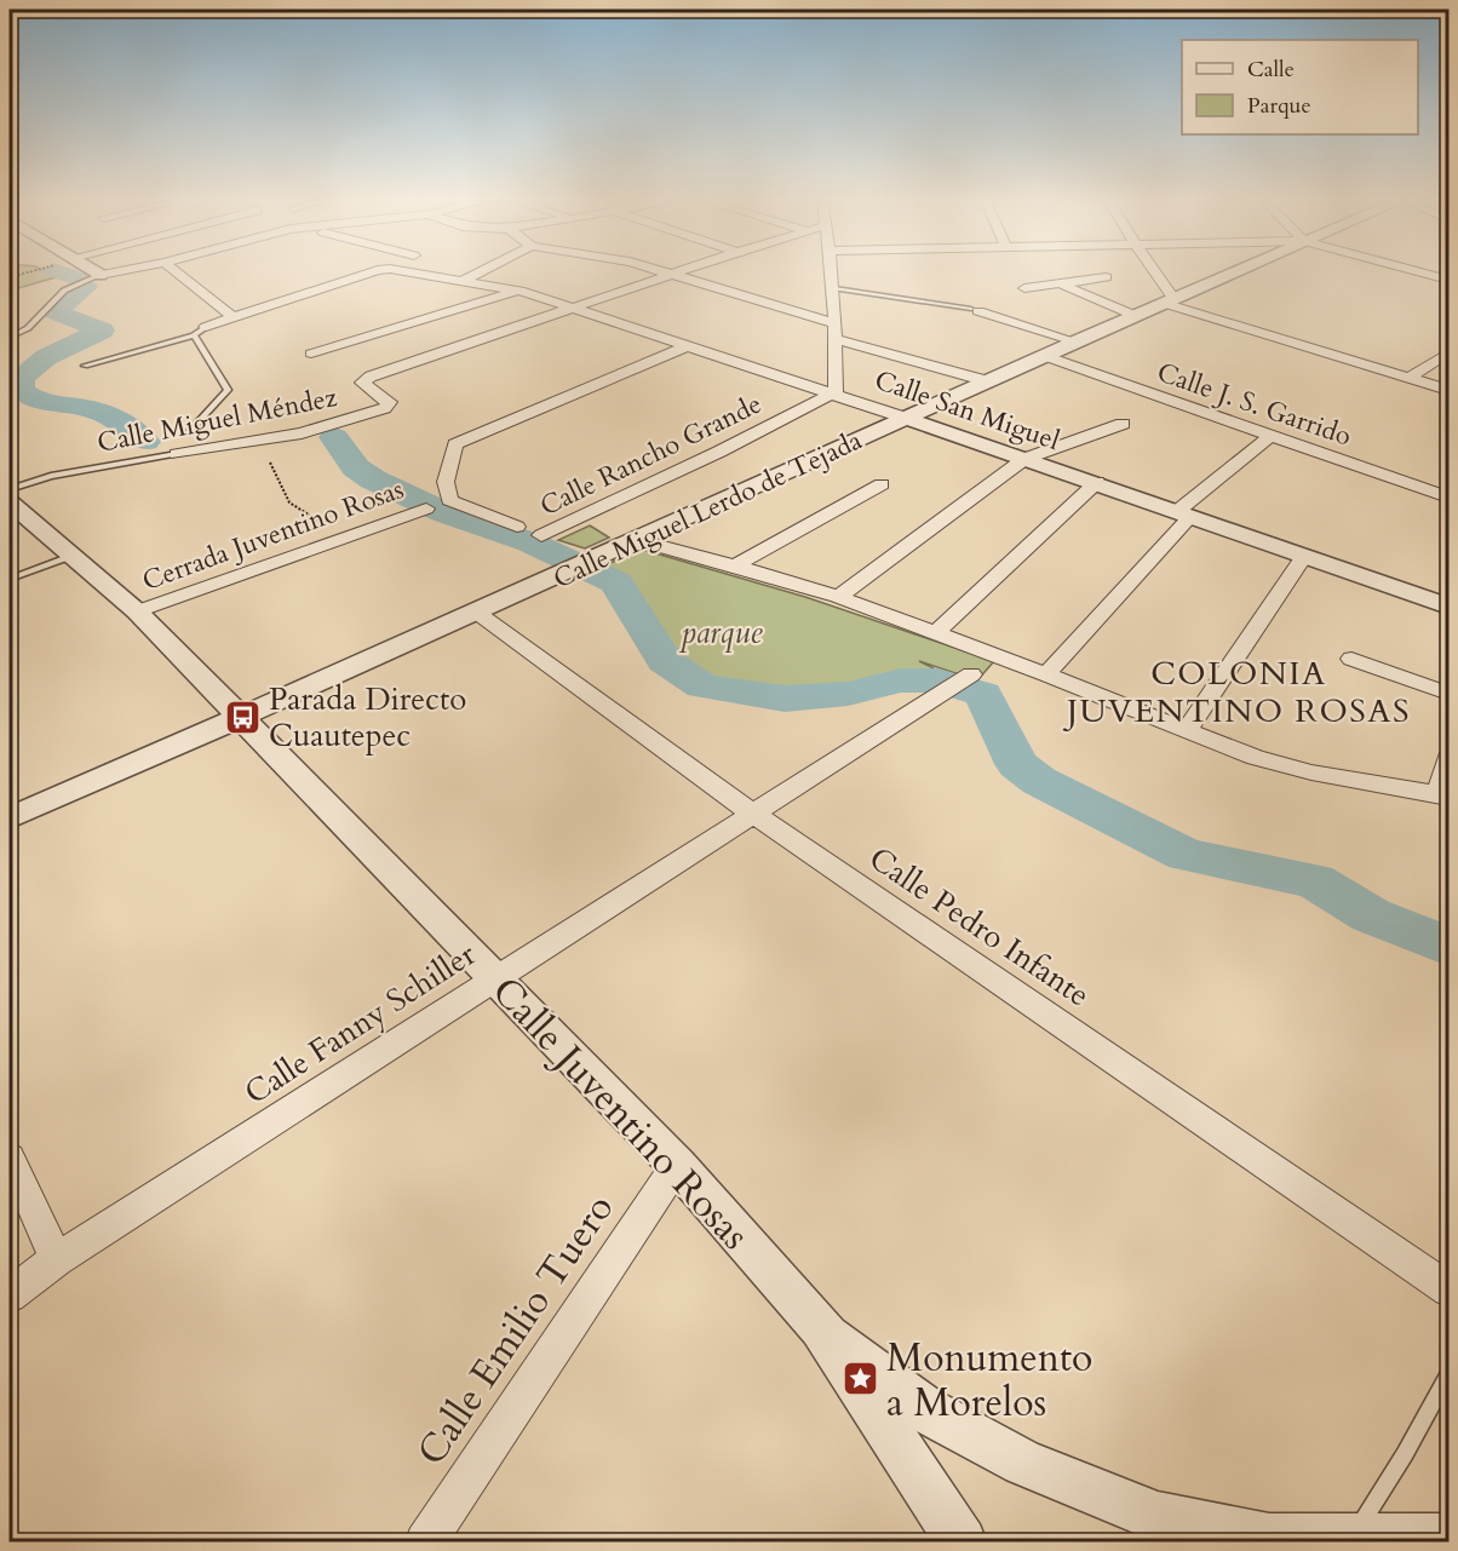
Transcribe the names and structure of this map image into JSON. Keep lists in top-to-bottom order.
{
  "streets": {
    "street": [
      "Calle J. S. Garrido",
      "Calle San Miguel",
      "Calle Miguel Méndez",
      "Calle Rancho Grande",
      "Calle Miguel Lerdo de Tejada",
      "Cerrada Juventino Rosas",
      "Calle Pedro Infante",
      "Calle Fanny Schiller",
      "Calle Juventino Rosas",
      "Calle Emilio Tuero"
    ]
  },
  "crossings": [
    ["Calle J. S. Garrido", "Calle Miguel Lerdo de Tejada"],
    ["Calle San Miguel", "Calle Miguel Méndez"],
    ["Calle San Miguel", "Calle Rancho Grande"],
    ["Calle San Miguel", "Calle Miguel Lerdo de Tejada"],
    ["Calle Miguel Lerdo de Tejada", "Calle Pedro Infante"],
    ["Calle Miguel Lerdo de Tejada", "Calle Juventino Rosas"],
    ["Cerrada Juventino Rosas", "Calle Juventino Rosas"],
    ["Calle Pedro Infante", "Calle Fanny Schiller"],
    ["Calle Fanny Schiller", "Calle Juventino Rosas"],
    ["Calle Juventino Rosas", "Calle Emilio Tuero"]
  ],
  "districts": ["COLONIA JUVENTINO ROSAS"],
  "parks": ["parque"],
  "places": {
    "bus stop": ["Parada Directo Cuautepec"],
    "place": ["Monumento a Morelos"]
  },
  "legend": ["Calle", "Parque"]
}
